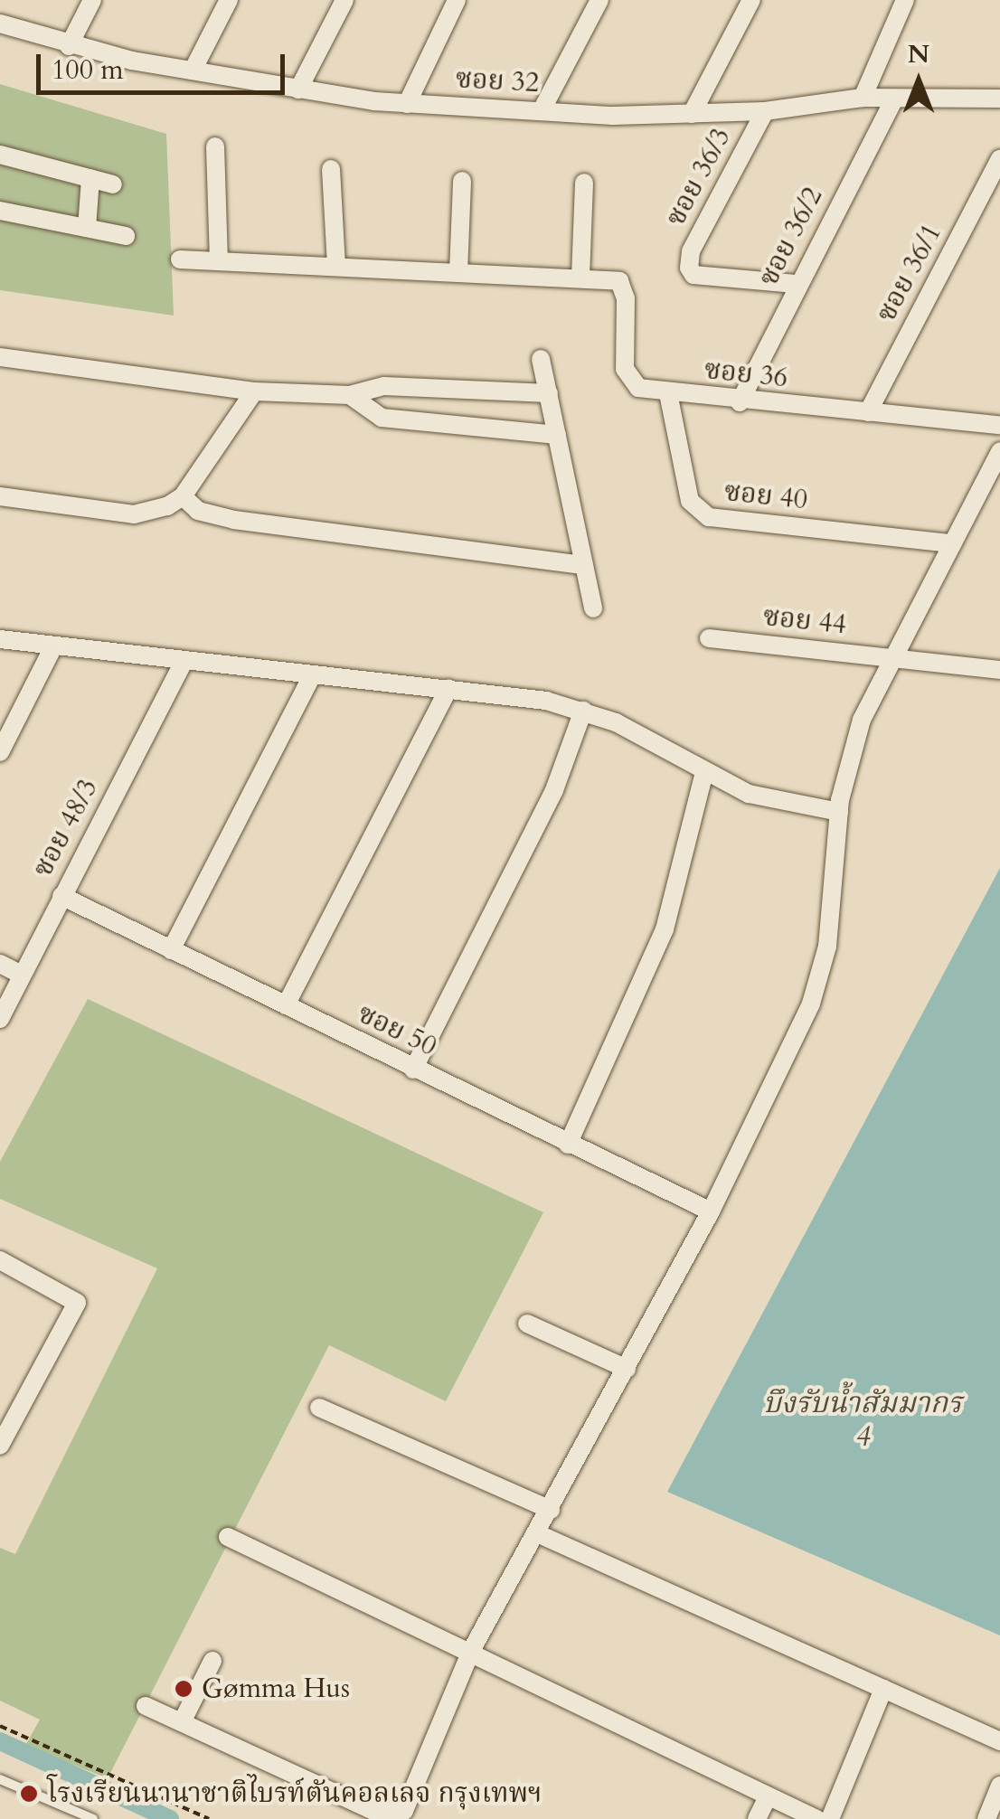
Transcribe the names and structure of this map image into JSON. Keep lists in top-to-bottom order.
{
  "streets": {
    "street": [
      "ซอย 32",
      "ซอย 36/3",
      "ซอย 36/2",
      "ซอย 36/1",
      "ซอย 36",
      "ซอย 40",
      "ซอย 44",
      "ซอย 48/3",
      "ซอย 50"
    ]
  },
  "crossings": [
    ["ซอย 32", "ซอย 36/3"],
    ["ซอย 32", "ซอย 36/2"],
    ["ซอย 36/3", "ซอย 36/2"],
    ["ซอย 36/2", "ซอย 36"],
    ["ซอย 36/1", "ซอย 36"],
    ["ซอย 36", "ซอย 40"],
    ["ซอย 48/3", "ซอย 50"]
  ],
  "water": ["บึงรับน้ำสัมมากร 4"],
  "places": ["Gømma Hus", "โรงเรียนนานาชาติไบรท์ตันคอลเลจ กรุงเทพฯ"],
  "scale_bar": "100 m",
  "north": "top"
}
